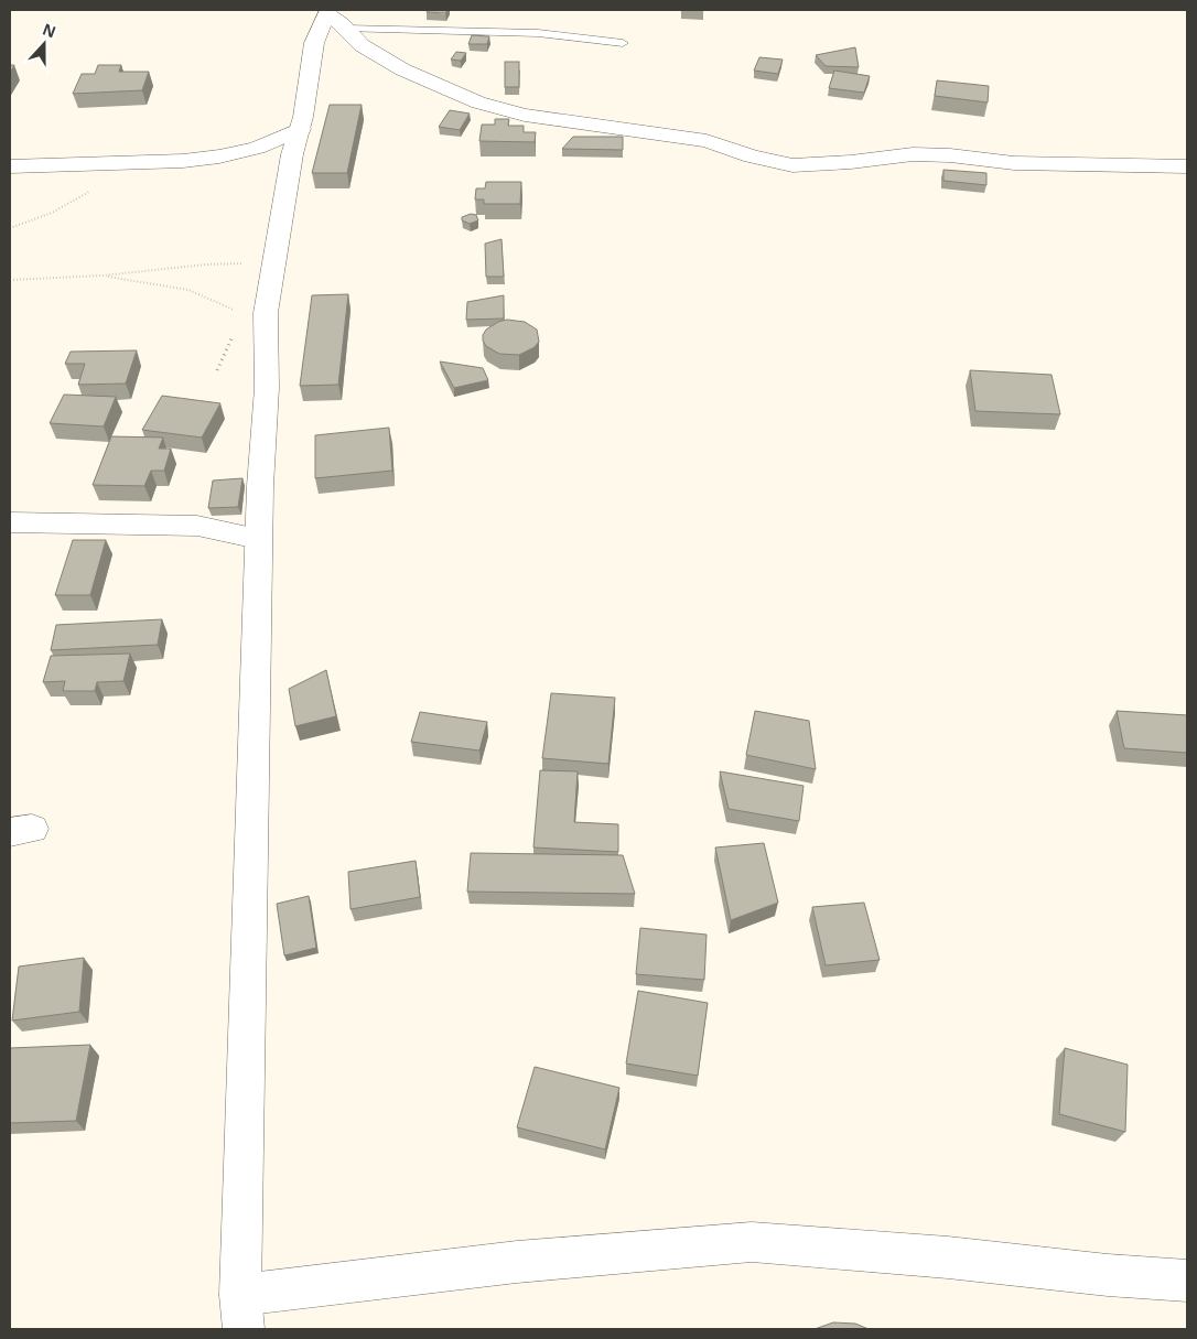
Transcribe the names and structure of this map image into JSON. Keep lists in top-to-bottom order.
{
  "north": "top"
}
